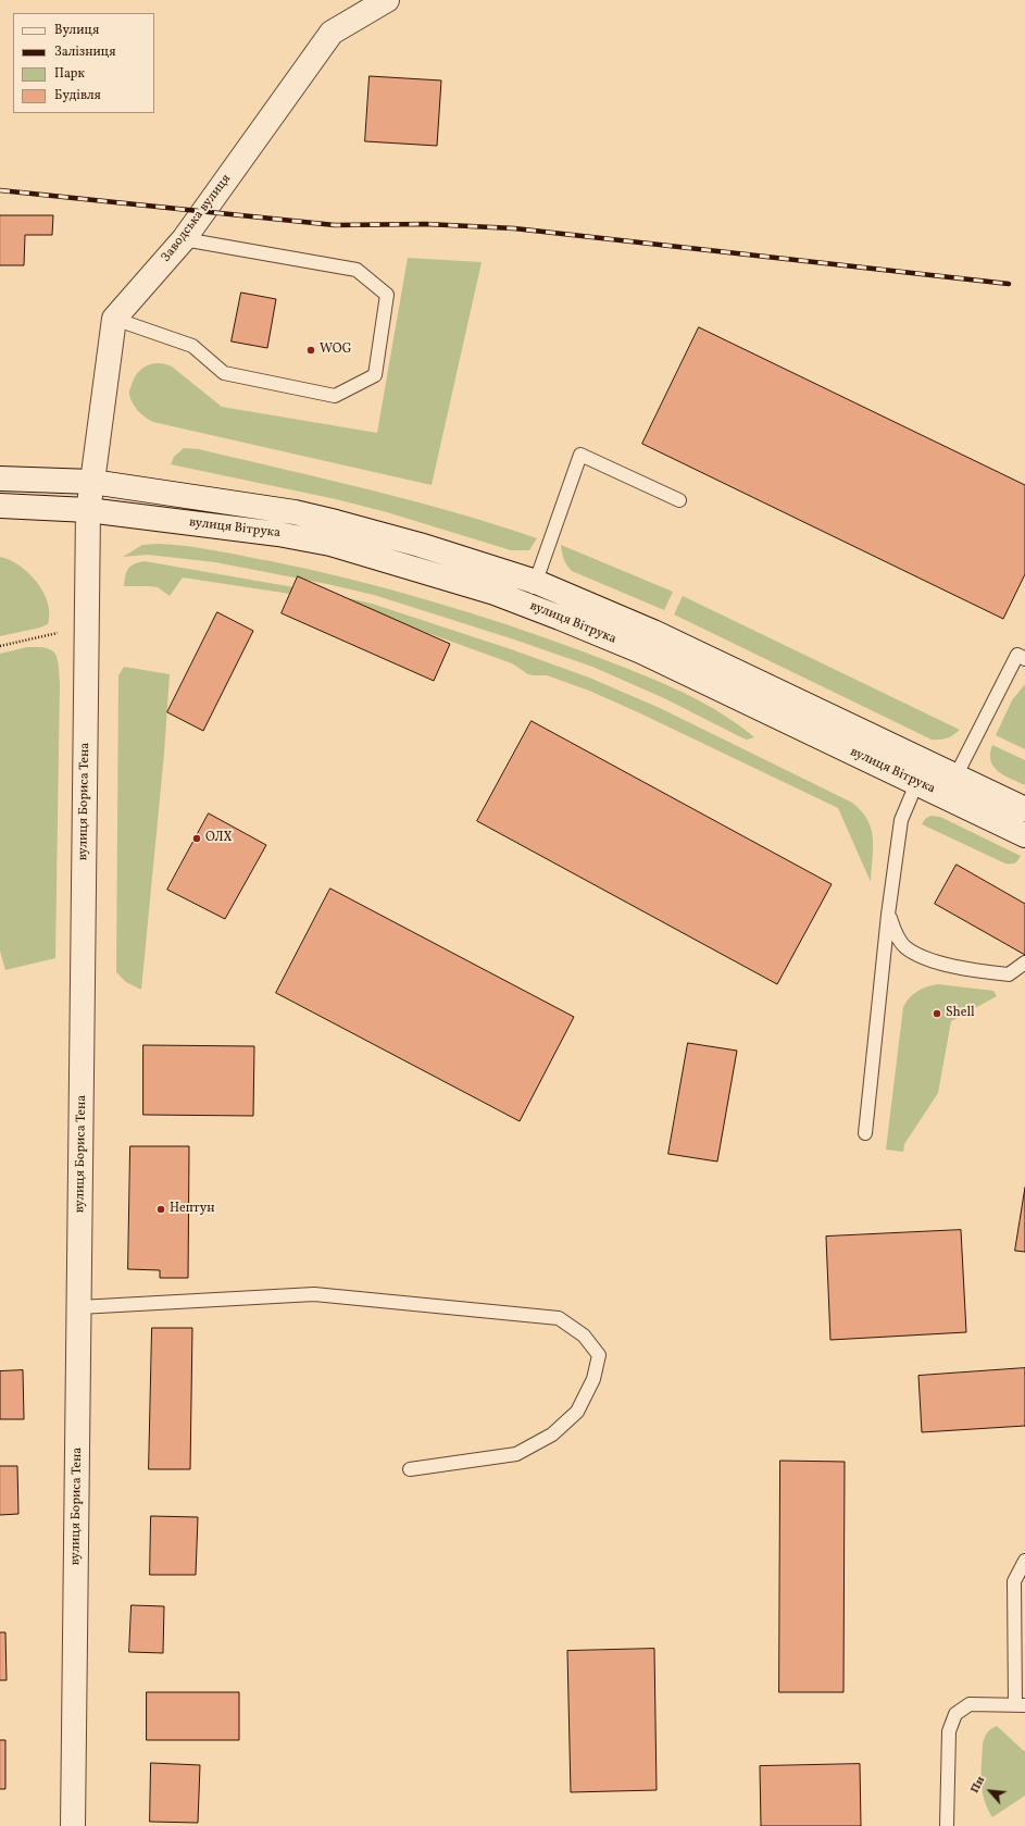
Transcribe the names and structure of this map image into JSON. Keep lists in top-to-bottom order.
{
  "streets": {
    "main road": ["Заводська вулиця", "вулиця Вітрука", "вулиця Бориса Тена"]
  },
  "crossings": [
    ["вулиця Вітрука", "вулиця Бориса Тена"]
  ],
  "places": [
    "WOG",
    "ОЛХ",
    "Shell",
    "Нептун"
  ],
  "legend": [
    "Вулиця",
    "Залізниця",
    "Парк",
    "Будівля"
  ],
  "north": "top left"
}
